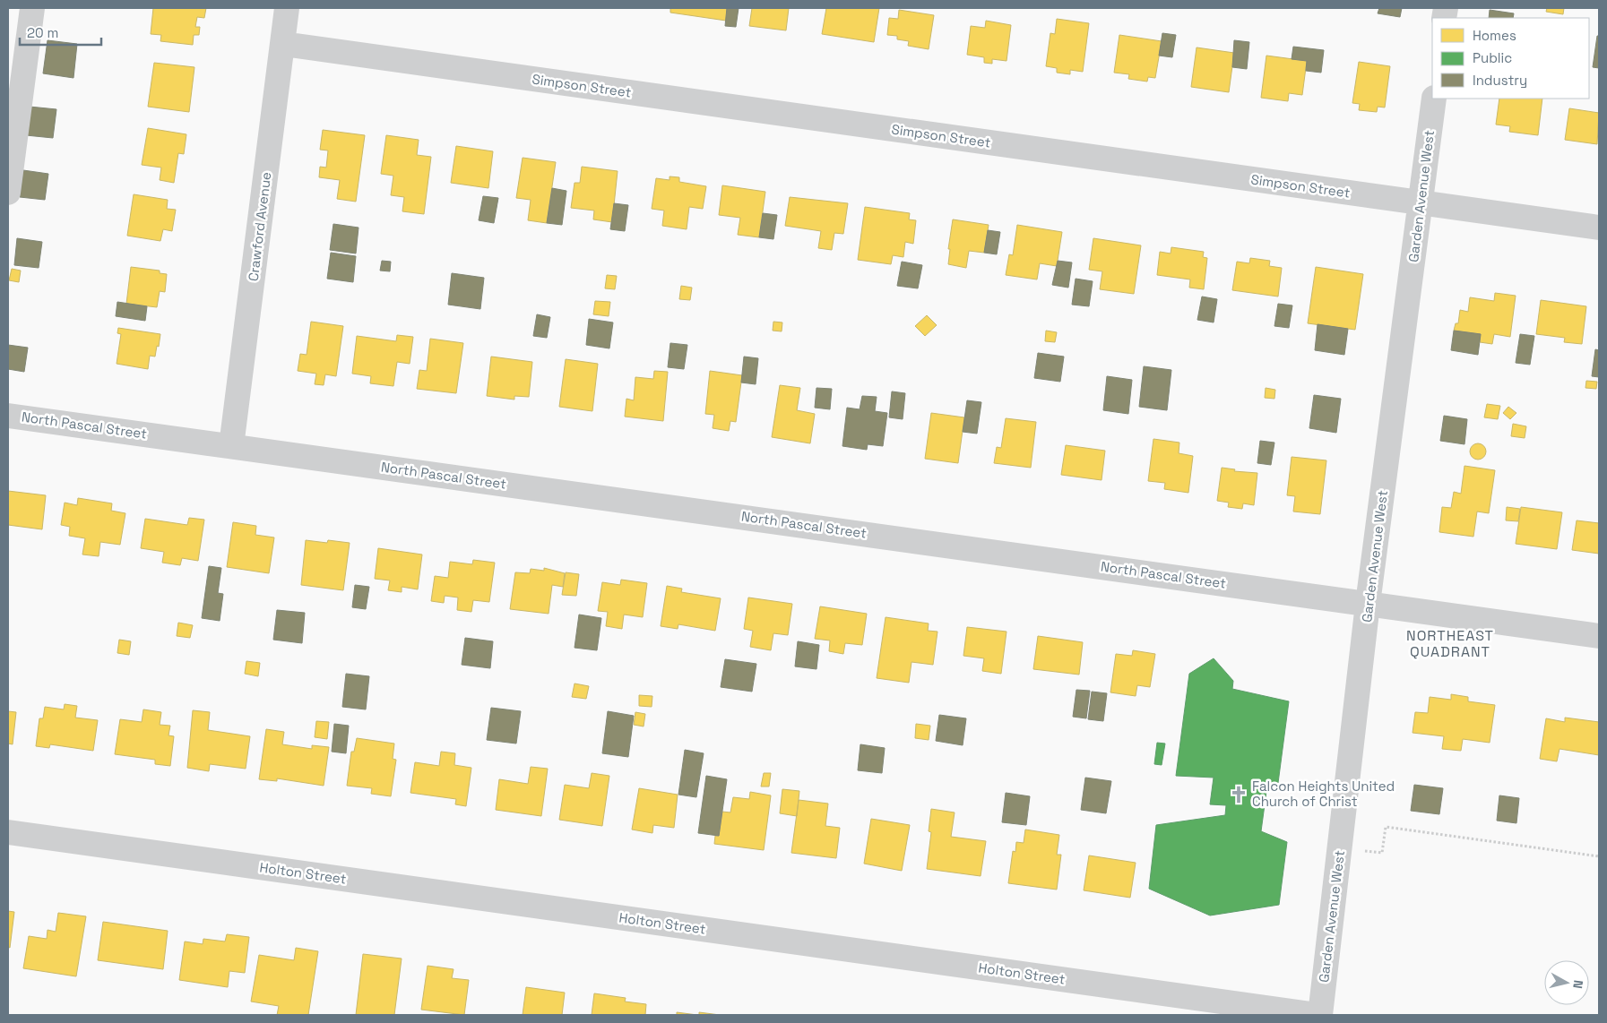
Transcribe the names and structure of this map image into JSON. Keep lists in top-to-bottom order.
{
  "streets": {
    "street": [
      "Simpson Street",
      "Garden Avenue West",
      "Crawford Avenue",
      "North Pascal Street",
      "Holton Street"
    ]
  },
  "crossings": [
    ["Simpson Street", "Garden Avenue West"],
    ["Simpson Street", "Crawford Avenue"],
    ["Garden Avenue West", "North Pascal Street"],
    ["Garden Avenue West", "Holton Street"],
    ["Crawford Avenue", "North Pascal Street"]
  ],
  "districts": ["NORTHEAST QUADRANT"],
  "places": {
    "church": ["Falcon Heights United Church of Christ"]
  },
  "legend": ["Homes", "Public", "Industry"],
  "scale_bar": "20 m",
  "north": "right"
}
